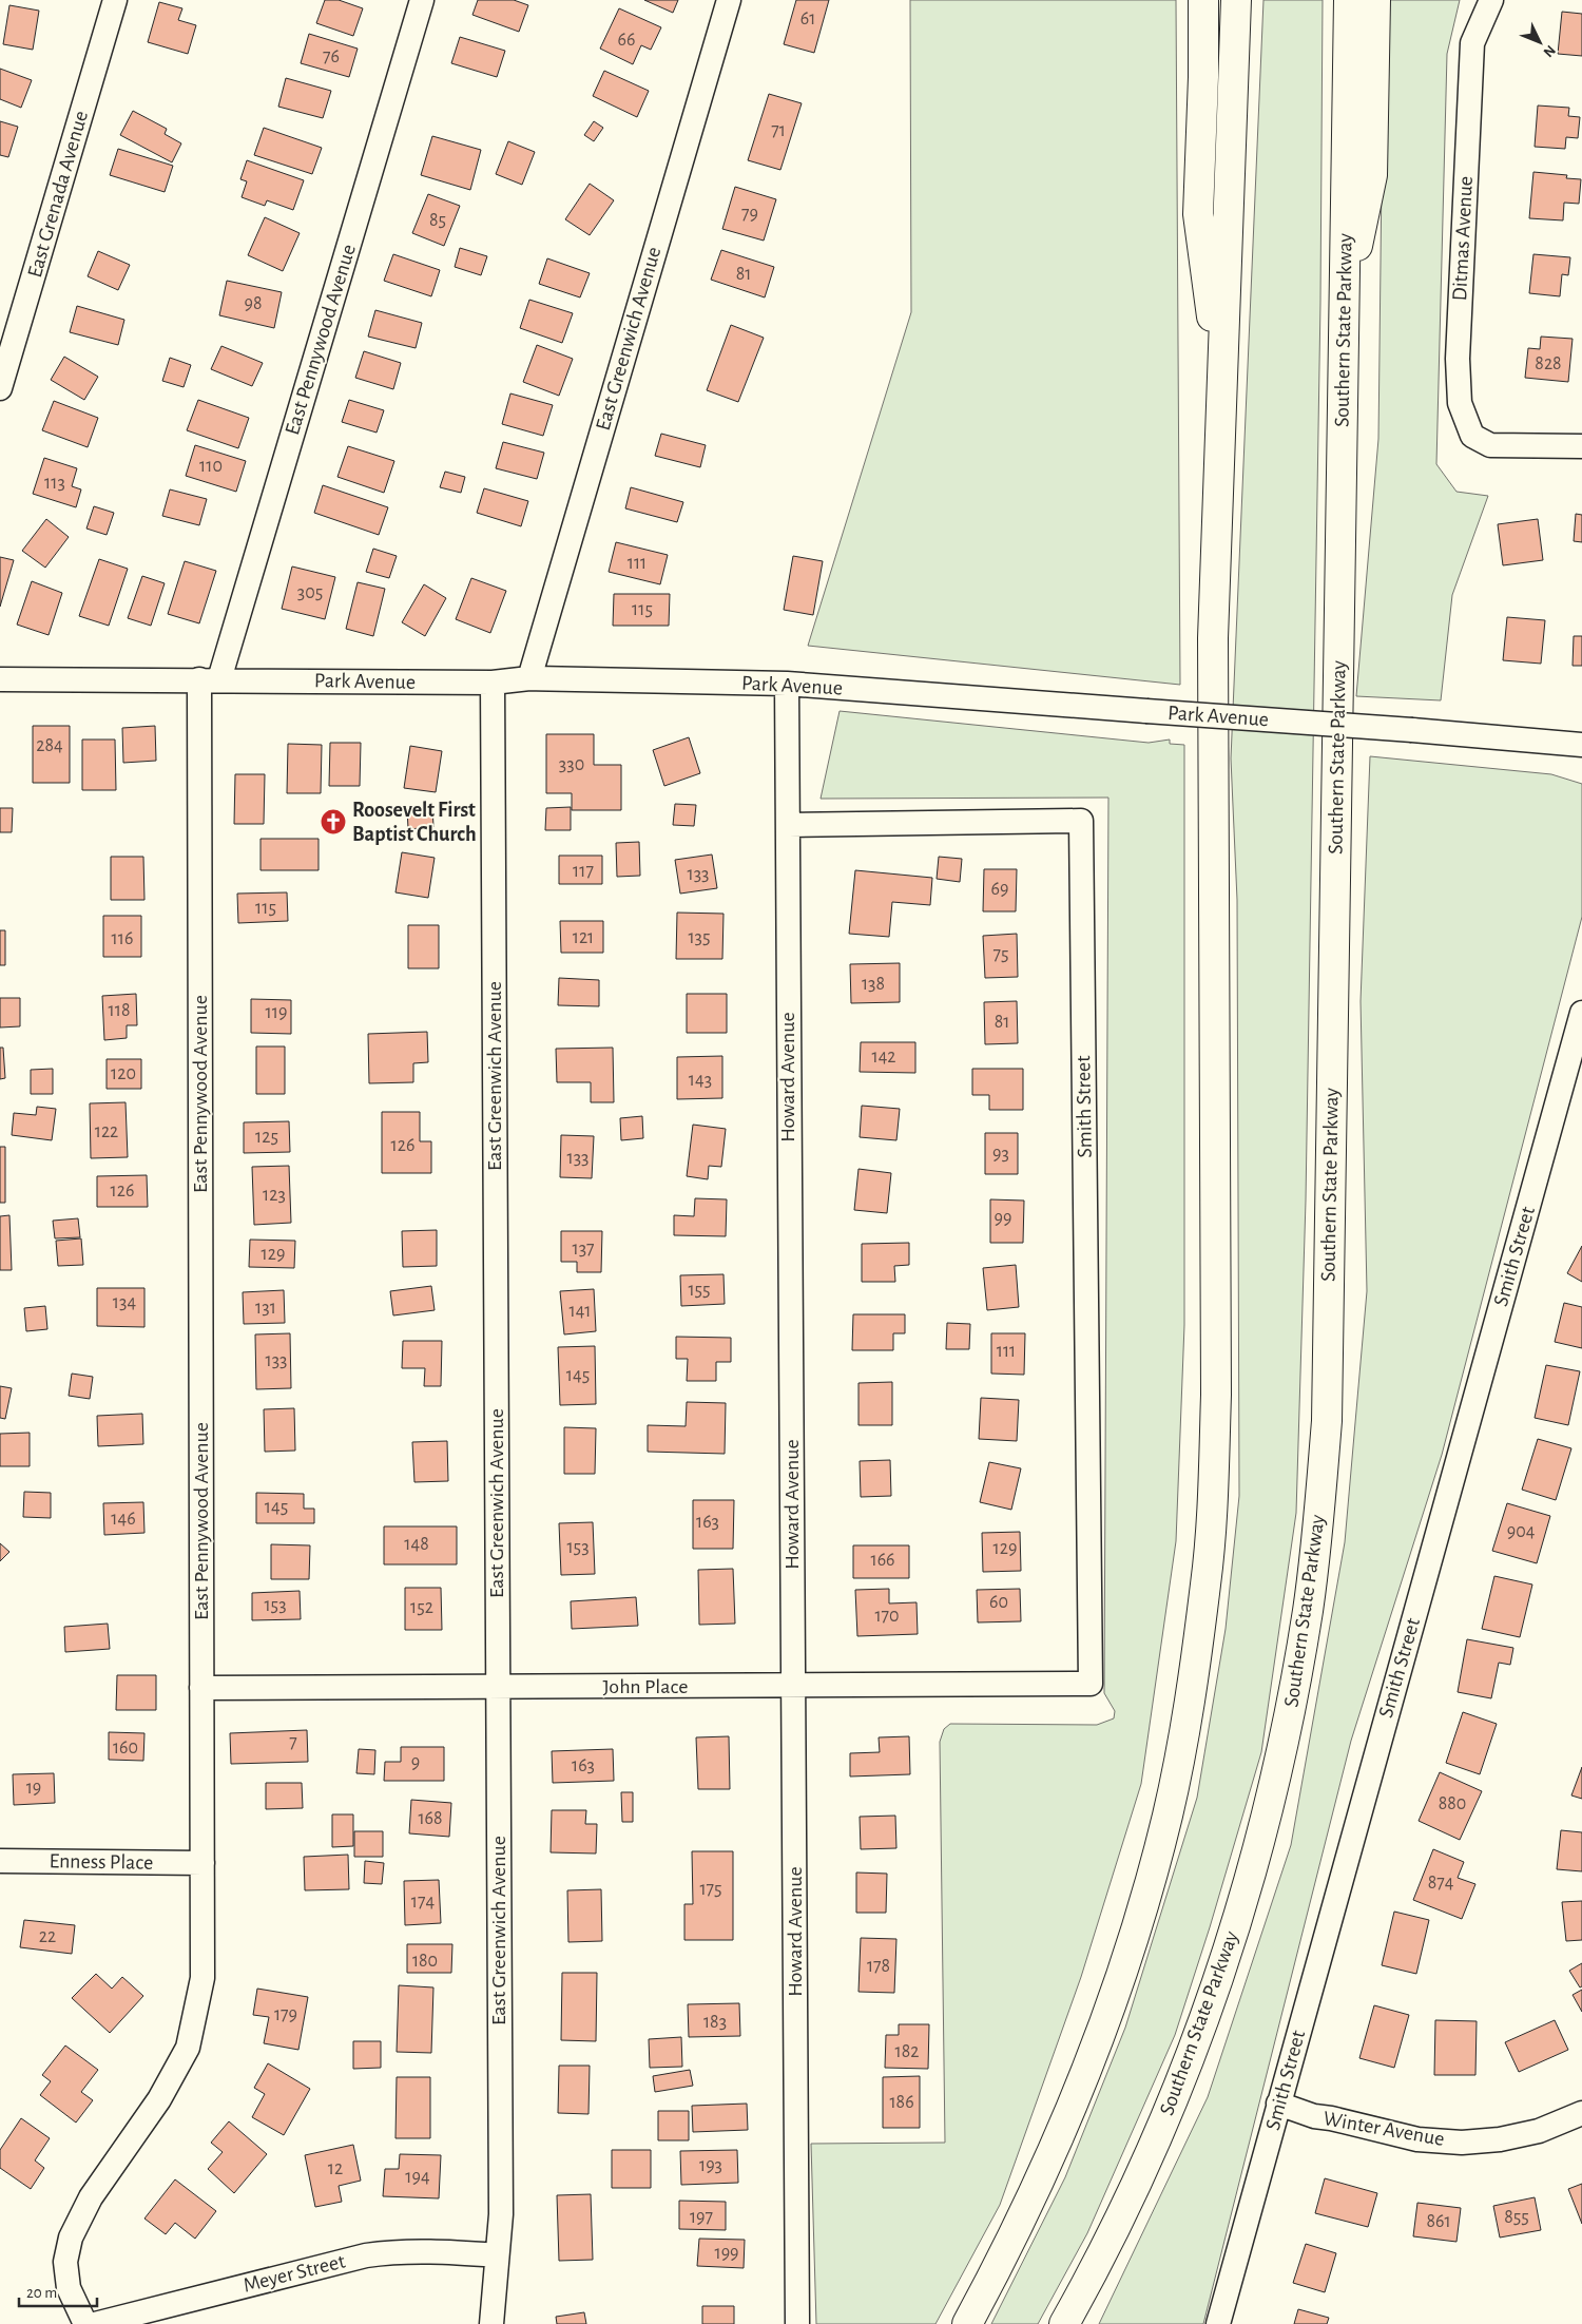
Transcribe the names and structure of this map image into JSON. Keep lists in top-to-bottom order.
{
  "streets": {
    "highway": ["Southern State Parkway"],
    "street": [
      "East Grenada Avenue",
      "Ditmas Avenue",
      "East Greenwich Avenue",
      "East Pennywood Avenue",
      "Park Avenue",
      "Howard Avenue",
      "Smith Street",
      "John Place",
      "Enness Place",
      "Winter Avenue",
      "Meyer Street"
    ]
  },
  "crossings": [
    ["East Greenwich Avenue", "Park Avenue"],
    ["East Greenwich Avenue", "John Place"],
    ["East Greenwich Avenue", "Meyer Street"],
    ["East Pennywood Avenue", "Park Avenue"],
    ["East Pennywood Avenue", "John Place"],
    ["East Pennywood Avenue", "Enness Place"],
    ["Park Avenue", "Howard Avenue"],
    ["Howard Avenue", "Smith Street"],
    ["Howard Avenue", "John Place"],
    ["Smith Street", "John Place"],
    ["Smith Street", "Winter Avenue"]
  ],
  "places": {
    "church": ["Roosevelt First Baptist Church"]
  },
  "house_numbers": [
    "61",
    "66",
    "76",
    "71",
    "79",
    "85",
    "81",
    "98",
    "828",
    "110",
    "113",
    "111",
    "305",
    "115",
    "284",
    "330",
    "117",
    "133",
    "69",
    "115",
    "121",
    "135",
    "116",
    "75",
    "138",
    "118",
    "119",
    "81",
    "142",
    "120",
    "143",
    "122",
    "125",
    "126",
    "93",
    "133",
    "126",
    "123",
    "99",
    "137",
    "129",
    "155",
    "134",
    "131",
    "141",
    "111",
    "133",
    "145",
    "145",
    "146",
    "163",
    "904",
    "148",
    "153",
    "129",
    "166",
    "60",
    "153",
    "152",
    "170",
    "7",
    "160",
    "9",
    "163",
    "19",
    "880",
    "168",
    "874",
    "175",
    "174",
    "22",
    "180",
    "178",
    "179",
    "183",
    "182",
    "186",
    "193",
    "12",
    "194",
    "197",
    "855",
    "861",
    "199"
  ],
  "scale_bar": "20 m",
  "north": "bottom right"
}
